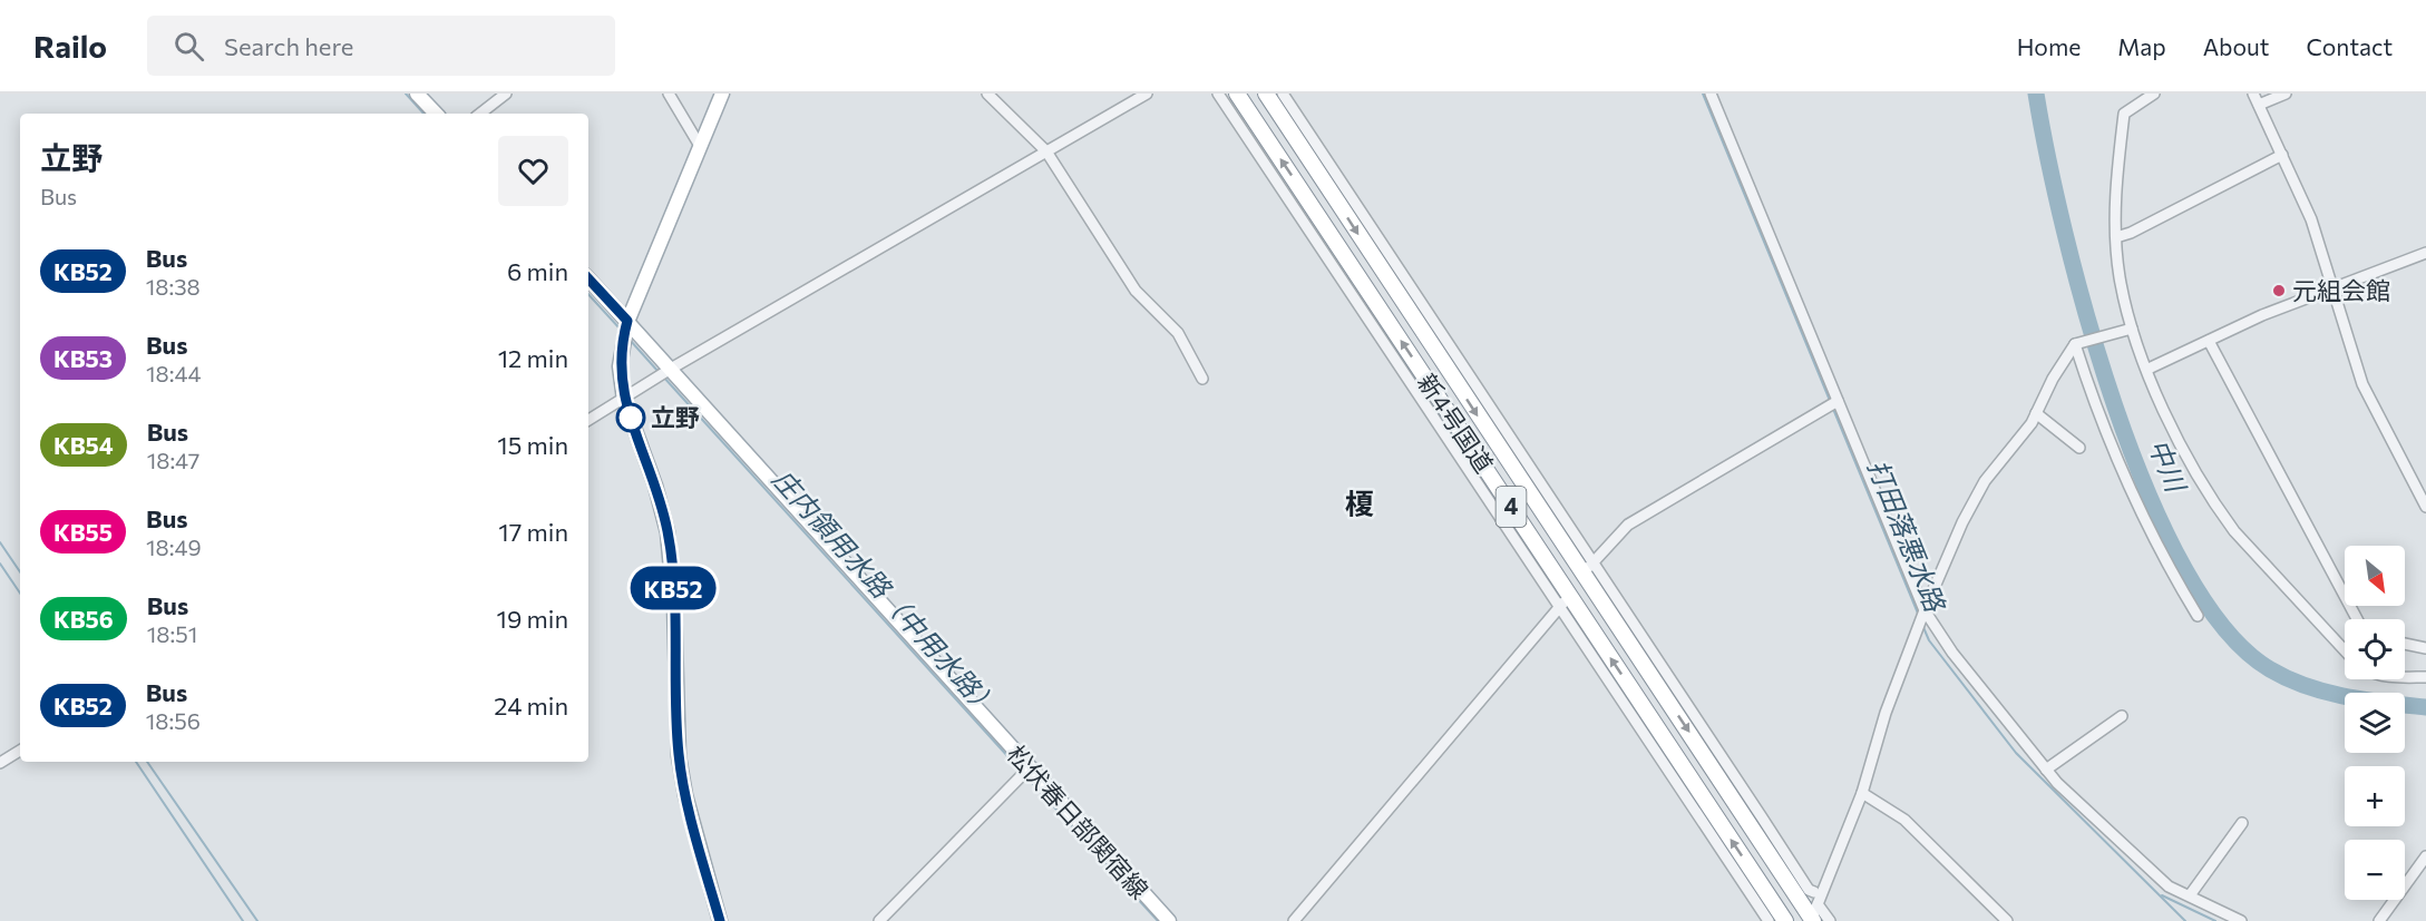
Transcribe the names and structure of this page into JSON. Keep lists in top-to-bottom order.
{
  "streets": {
    "highway": ["新4号国道", "4"],
    "main road": ["松伏春日部関宿線"]
  },
  "districts": ["榎"],
  "water": ["中川", "打田落悪水路", "庄内領用水路（中用水路）"],
  "places": ["元組会館", "立野"],
  "lines": ["bus line KB52"],
  "north": "bottom right",
  "page": {
    "header": "Railo",
    "search": "Search here",
    "nav": [
      "Home",
      "Map",
      "About",
      "Contact"
    ],
    "on_map": "KB52",
    "heading": ["立野", "Bus"],
    "list": [
      {
        "mark": "KB52",
        "name": "Bus",
        "note": "18:38",
        "value": "6 min"
      },
      {
        "mark": "KB53",
        "name": "Bus",
        "note": "18:44",
        "value": "12 min"
      },
      {
        "mark": "KB54",
        "name": "Bus",
        "note": "18:47",
        "value": "15 min"
      },
      {
        "mark": "KB55",
        "name": "Bus",
        "note": "18:49",
        "value": "17 min"
      },
      {
        "mark": "KB56",
        "name": "Bus",
        "note": "18:51",
        "value": "19 min"
      },
      {
        "mark": "KB52",
        "name": "Bus",
        "note": "18:56",
        "value": "24 min"
      }
    ],
    "map_buttons": ["+", "−"]
  }
}
